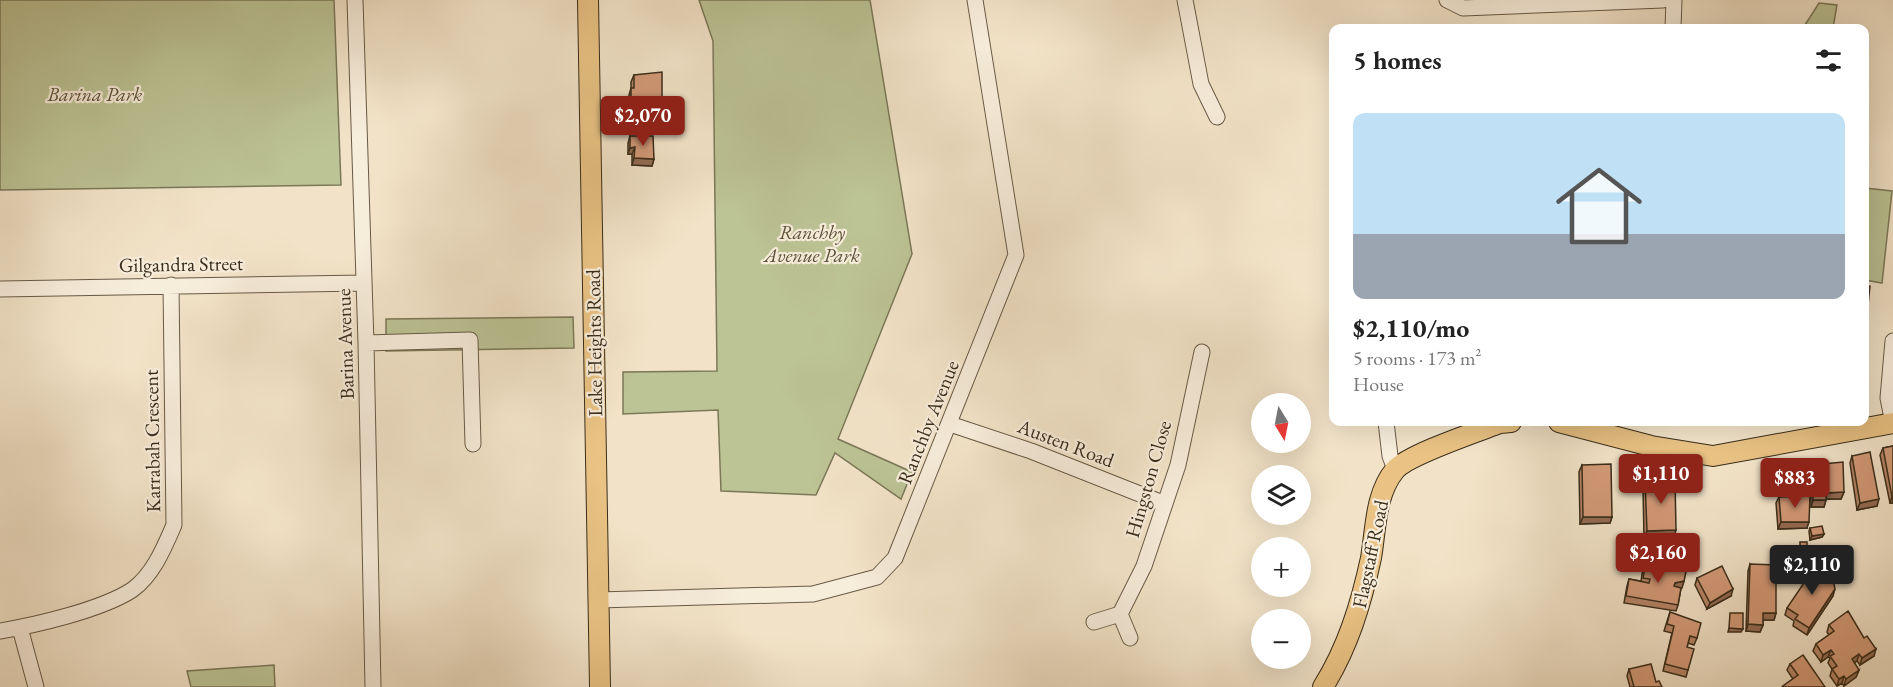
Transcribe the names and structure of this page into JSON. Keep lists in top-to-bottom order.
{
  "streets": {
    "main road": ["Lake Heights Road", "Flagstaff Road"],
    "street": [
      "Gilgandra Street",
      "Barina Avenue",
      "Ranchby Avenue",
      "Karrabah Crescent",
      "Austen Road",
      "Hingston Close"
    ]
  },
  "crossings": [
    ["Gilgandra Street", "Barina Avenue"],
    ["Gilgandra Street", "Karrabah Crescent"],
    ["Lake Heights Road", "Ranchby Avenue"],
    ["Ranchby Avenue", "Austen Road"],
    ["Austen Road", "Hingston Close"]
  ],
  "parks": ["Barina Park", "Ranchby Avenue Park"],
  "north": "bottom",
  "page": {
    "heading": "5 homes",
    "price": [
      "$2,070",
      "$1,110",
      "$883",
      "$2,160",
      "$2,110"
    ],
    "list": [
      {
        "name": "$2,110/mo",
        "note": "5 rooms · 173 m² · House"
      }
    ],
    "map_buttons": ["+", "−"]
  }
}
